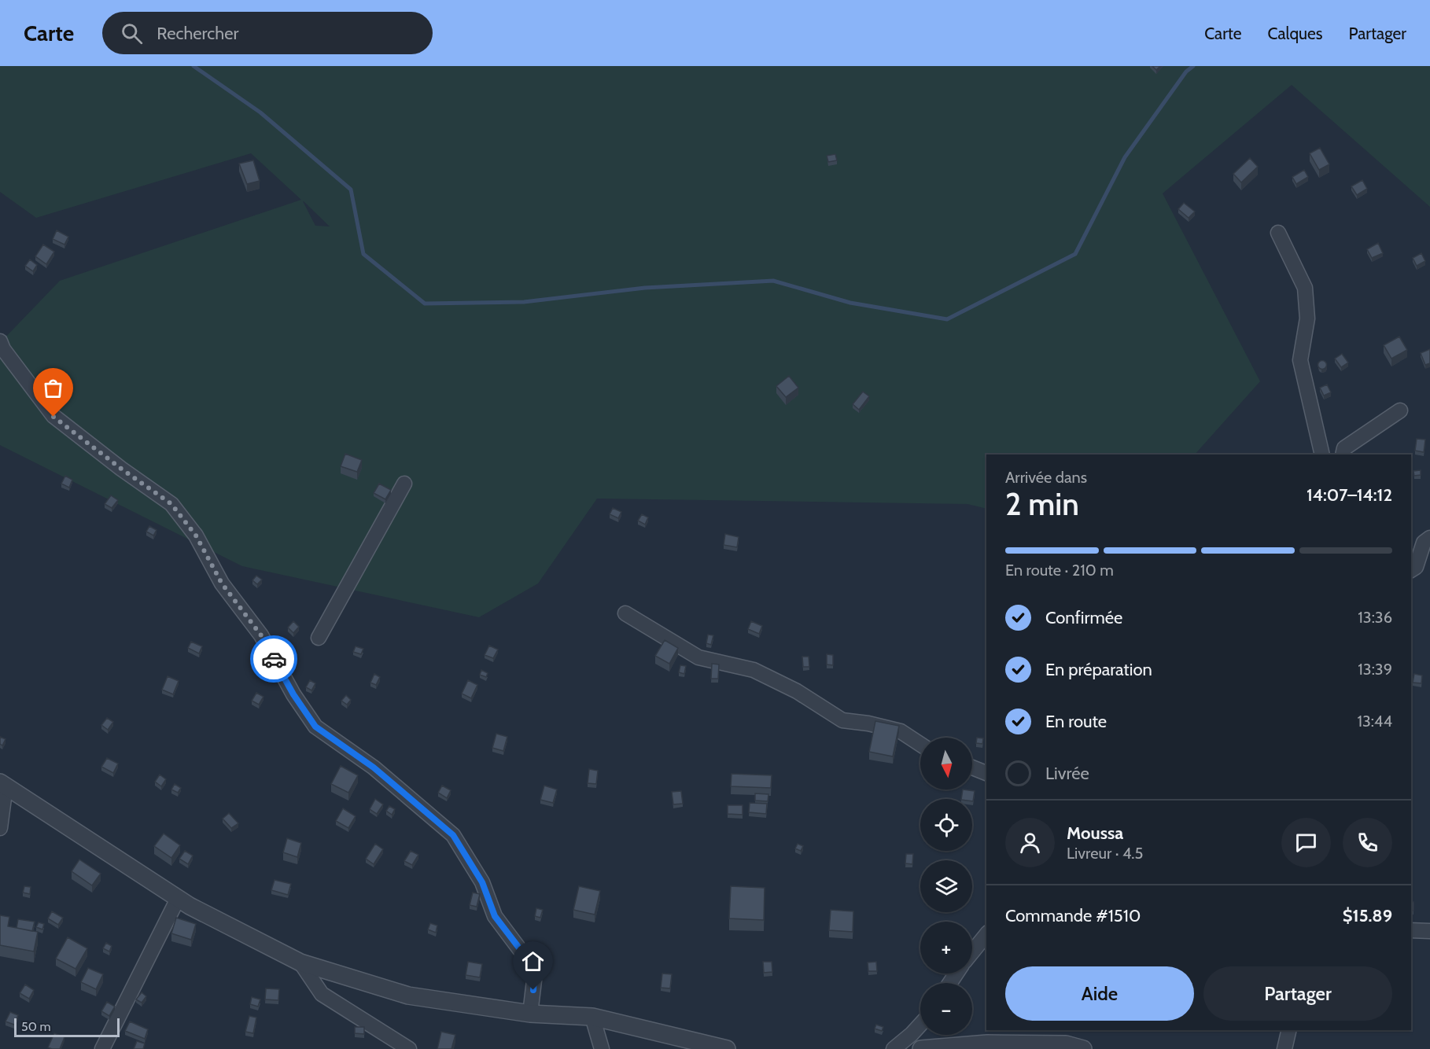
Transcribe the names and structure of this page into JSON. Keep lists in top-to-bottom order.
{
  "scale_bar": "50 m",
  "north": "bottom",
  "page": {
    "header": "Carte",
    "search": "Rechercher",
    "nav": ["Carte", "Calques", "Partager"],
    "heading": ["2 min", "Arrivée dans", "14:07–14:12"],
    "panel": [
      "Moussa",
      "Livreur · 4.5",
      "Commande #1510",
      "$15.89"
    ],
    "bar": "En route · 210 m",
    "list": [
      ["Confirmée", "13:36"],
      ["En préparation", "13:39"],
      ["En route", "13:44"],
      "Livrée"
    ],
    "map_buttons": ["+", "−"],
    "buttons": ["Aide", "Partager"],
    "scale": "50 m"
  }
}
